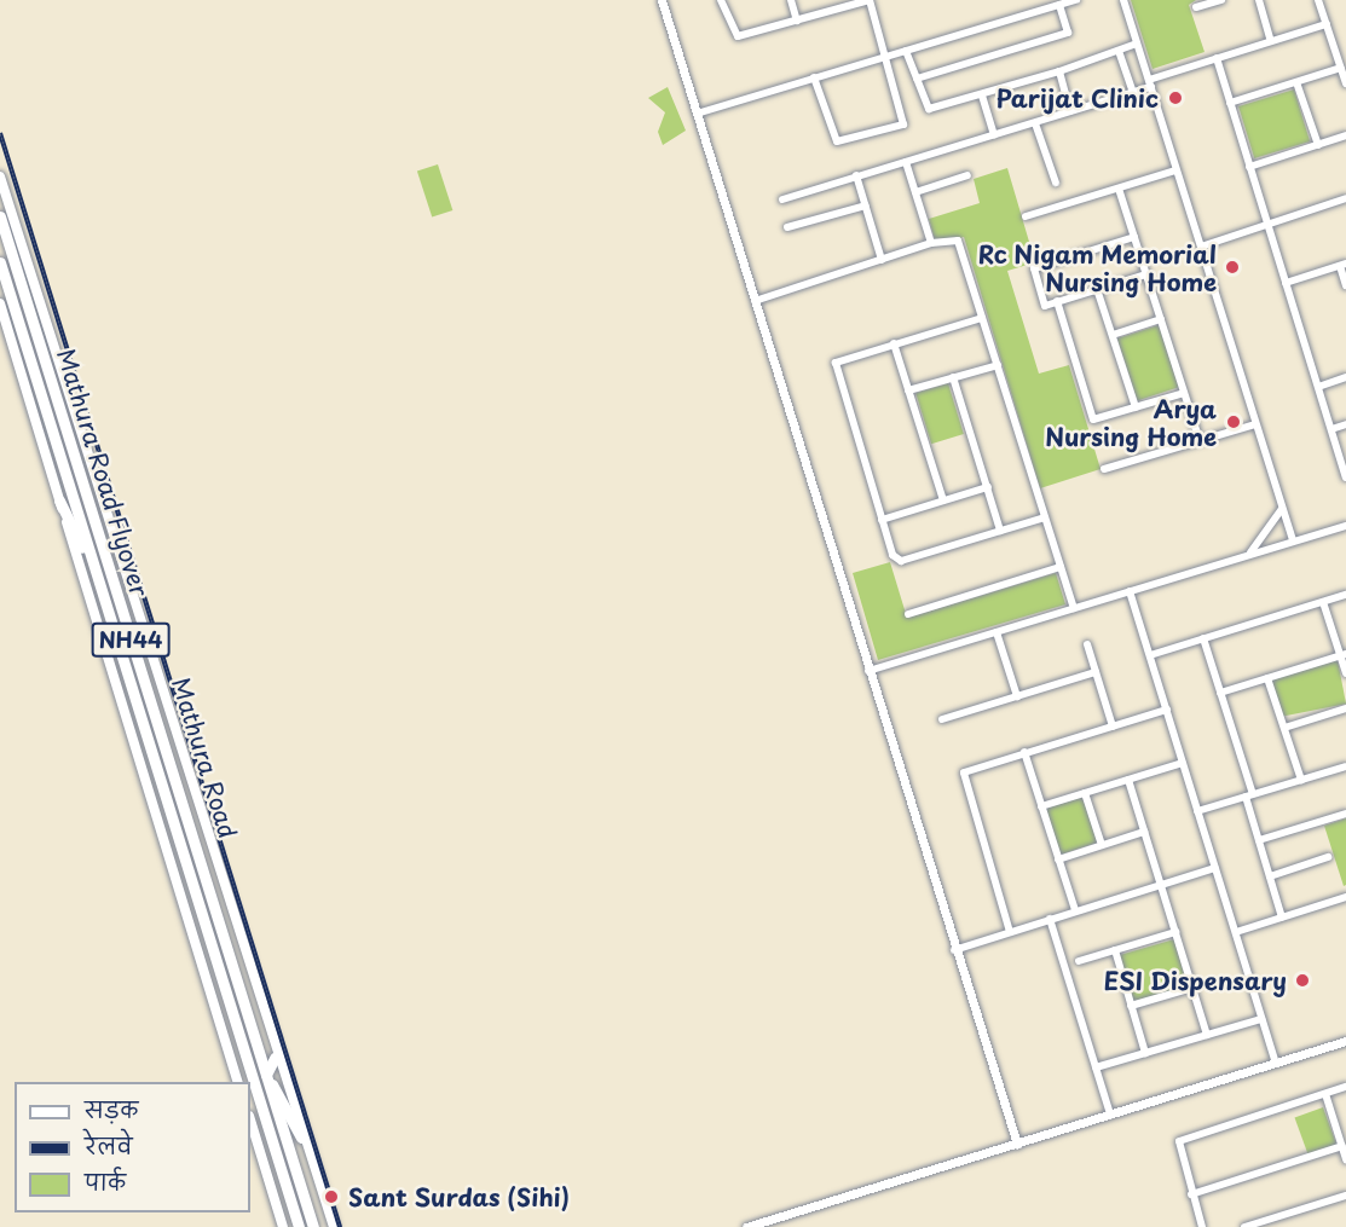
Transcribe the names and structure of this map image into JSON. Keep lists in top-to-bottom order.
{
  "streets": {
    "highway": ["Mathura Road Flyover", "NH44", "Mathura Road"]
  },
  "crossings": [
    ["Mathura Road Flyover", "NH44"],
    ["Mathura Road Flyover", "Mathura Road"]
  ],
  "places": [
    "Parijat Clinic",
    "Rc Nigam Memorial Nursing Home",
    "Arya Nursing Home",
    "ESI Dispensary",
    "Sant Surdas (Sihi)"
  ],
  "legend": ["सड़क", "रेलवे", "पार्क"]
}
